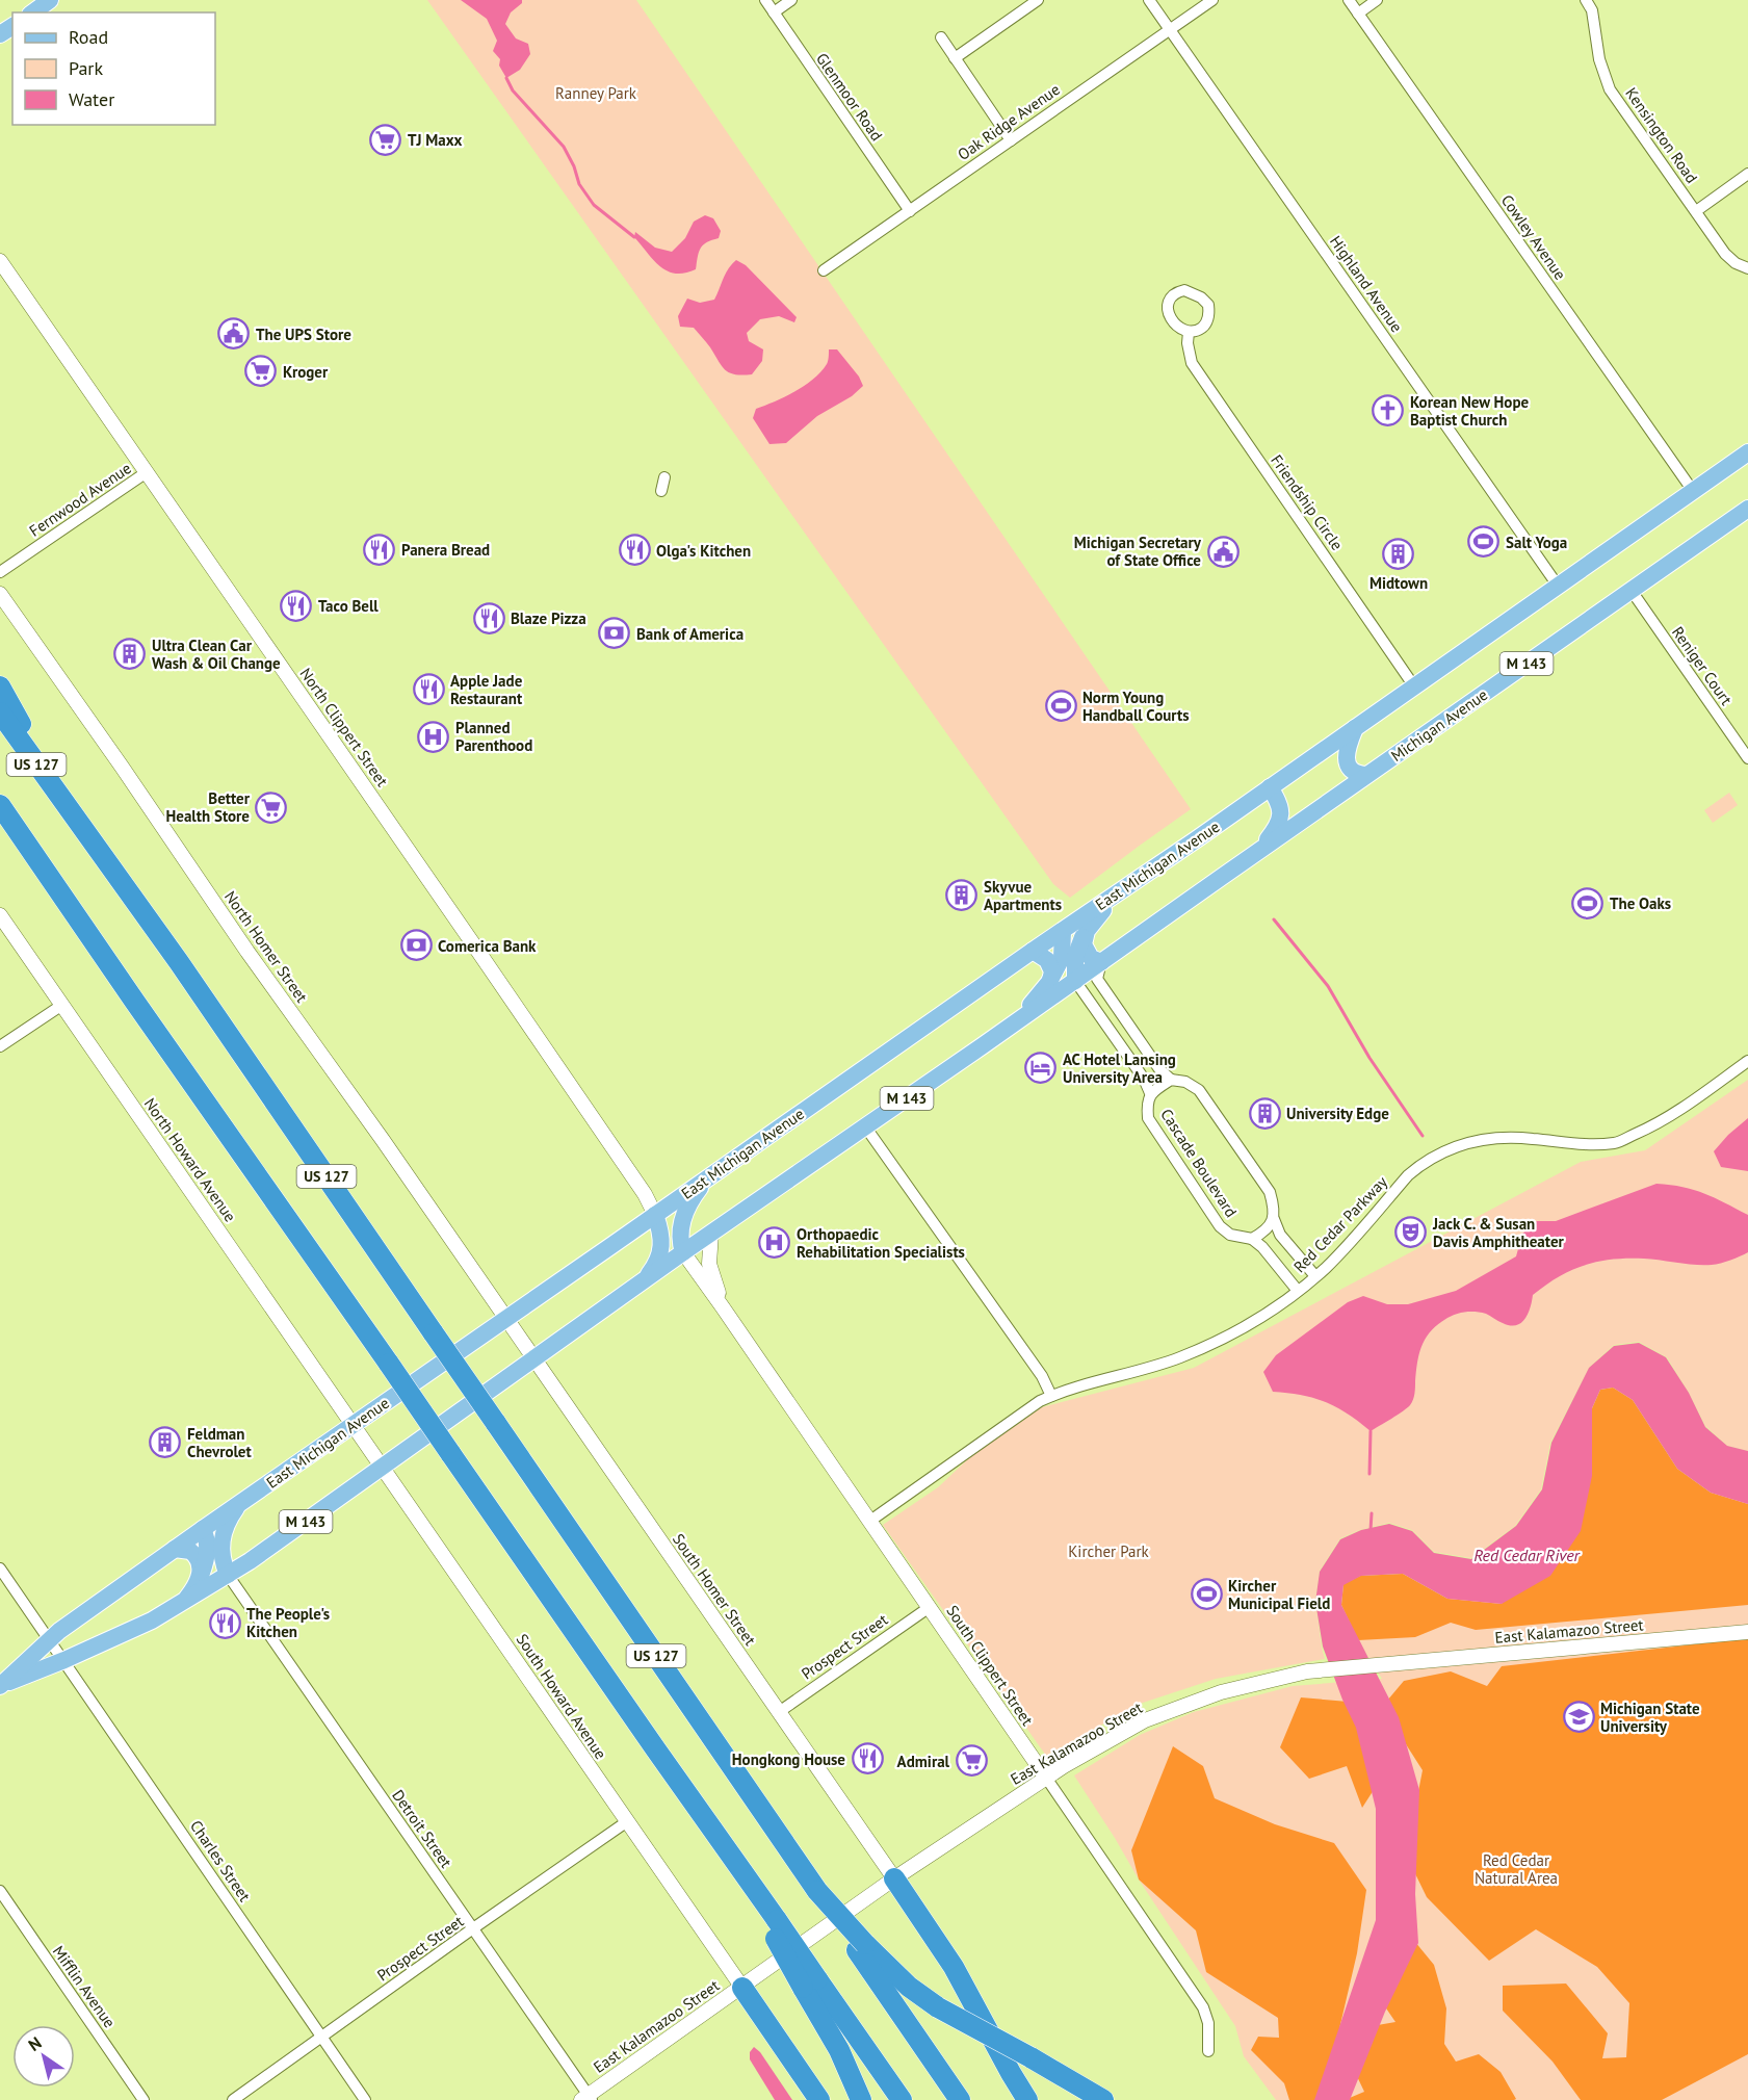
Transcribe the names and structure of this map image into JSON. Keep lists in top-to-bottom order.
{
  "streets": {
    "highway": ["US 127"],
    "main road": ["M 143", "Michigan Avenue", "East Michigan Avenue"],
    "street": [
      "Glenmoor Road",
      "Oak Ridge Avenue",
      "Kensington Road",
      "Cowley Avenue",
      "Highland Avenue",
      "Fernwood Avenue",
      "Friendship Circle",
      "Reniger Court",
      "North Clippert Street",
      "North Homer Street",
      "North Howard Avenue",
      "Cascade Boulevard",
      "Red Cedar Parkway",
      "South Homer Street",
      "East Kalamazoo Street",
      "Prospect Street",
      "South Clippert Street",
      "South Howard Avenue",
      "Detroit Street",
      "Charles Street",
      "Mifflin Avenue"
    ]
  },
  "crossings": [
    ["Glenmoor Road", "Oak Ridge Avenue"],
    ["Oak Ridge Avenue", "Highland Avenue"],
    ["Cowley Avenue", "M 143"],
    ["Highland Avenue", "M 143"],
    ["Highland Avenue", "East Michigan Avenue"],
    ["Fernwood Avenue", "North Clippert Street"],
    ["Friendship Circle", "East Michigan Avenue"],
    ["M 143", "East Michigan Avenue"],
    ["Reniger Court", "Michigan Avenue"],
    ["Michigan Avenue", "East Michigan Avenue"],
    ["North Clippert Street", "East Michigan Avenue"],
    ["East Michigan Avenue", "North Homer Street"],
    ["East Michigan Avenue", "North Howard Avenue"],
    ["East Michigan Avenue", "Cascade Boulevard"],
    ["East Michigan Avenue", "South Homer Street"],
    ["East Michigan Avenue", "South Clippert Street"],
    ["East Michigan Avenue", "South Howard Avenue"],
    ["East Michigan Avenue", "Detroit Street"],
    ["East Michigan Avenue", "Charles Street"],
    ["North Homer Street", "South Homer Street"],
    ["North Howard Avenue", "South Howard Avenue"],
    ["Red Cedar Parkway", "South Clippert Street"],
    ["South Homer Street", "East Kalamazoo Street"],
    ["South Homer Street", "Prospect Street"],
    ["East Kalamazoo Street", "South Clippert Street"],
    ["East Kalamazoo Street", "South Howard Avenue"],
    ["East Kalamazoo Street", "Detroit Street"],
    ["Prospect Street", "South Clippert Street"],
    ["Prospect Street", "South Howard Avenue"],
    ["Prospect Street", "Detroit Street"],
    ["Prospect Street", "Charles Street"]
  ],
  "water": ["Red Cedar River"],
  "parks": ["Ranney Park", "Kircher Park", "Red Cedar Natural Area"],
  "places": {
    "supermarket": [
      "TJ Maxx",
      "Kroger",
      "Better Health Store",
      "Admiral"
    ],
    "public building": ["The UPS Store", "Michigan Secretary of State Office"],
    "church": ["Korean New Hope Baptist Church"],
    "sports": [
      "Salt Yoga",
      "Norm Young Handball Courts",
      "The Oaks",
      "Kircher Municipal Field"
    ],
    "restaurant": [
      "Panera Bread",
      "Olga's Kitchen",
      "Taco Bell",
      "Blaze Pizza",
      "Apple Jade Restaurant",
      "The People's Kitchen",
      "Hongkong House"
    ],
    "building": [
      "Midtown",
      "Ultra Clean Car Wash & Oil Change",
      "Skyvue Apartments",
      "University Edge",
      "Feldman Chevrolet"
    ],
    "bank": ["Bank of America", "Comerica Bank"],
    "hospital": ["Planned Parenthood", "Orthopaedic Rehabilitation Specialists"],
    "hotel": ["AC Hotel Lansing University Area"],
    "theatre": ["Jack C. & Susan Davis Amphitheater"],
    "school or university": ["Michigan State University"]
  },
  "legend": ["Road", "Park", "Water"],
  "north": "top left"
}
